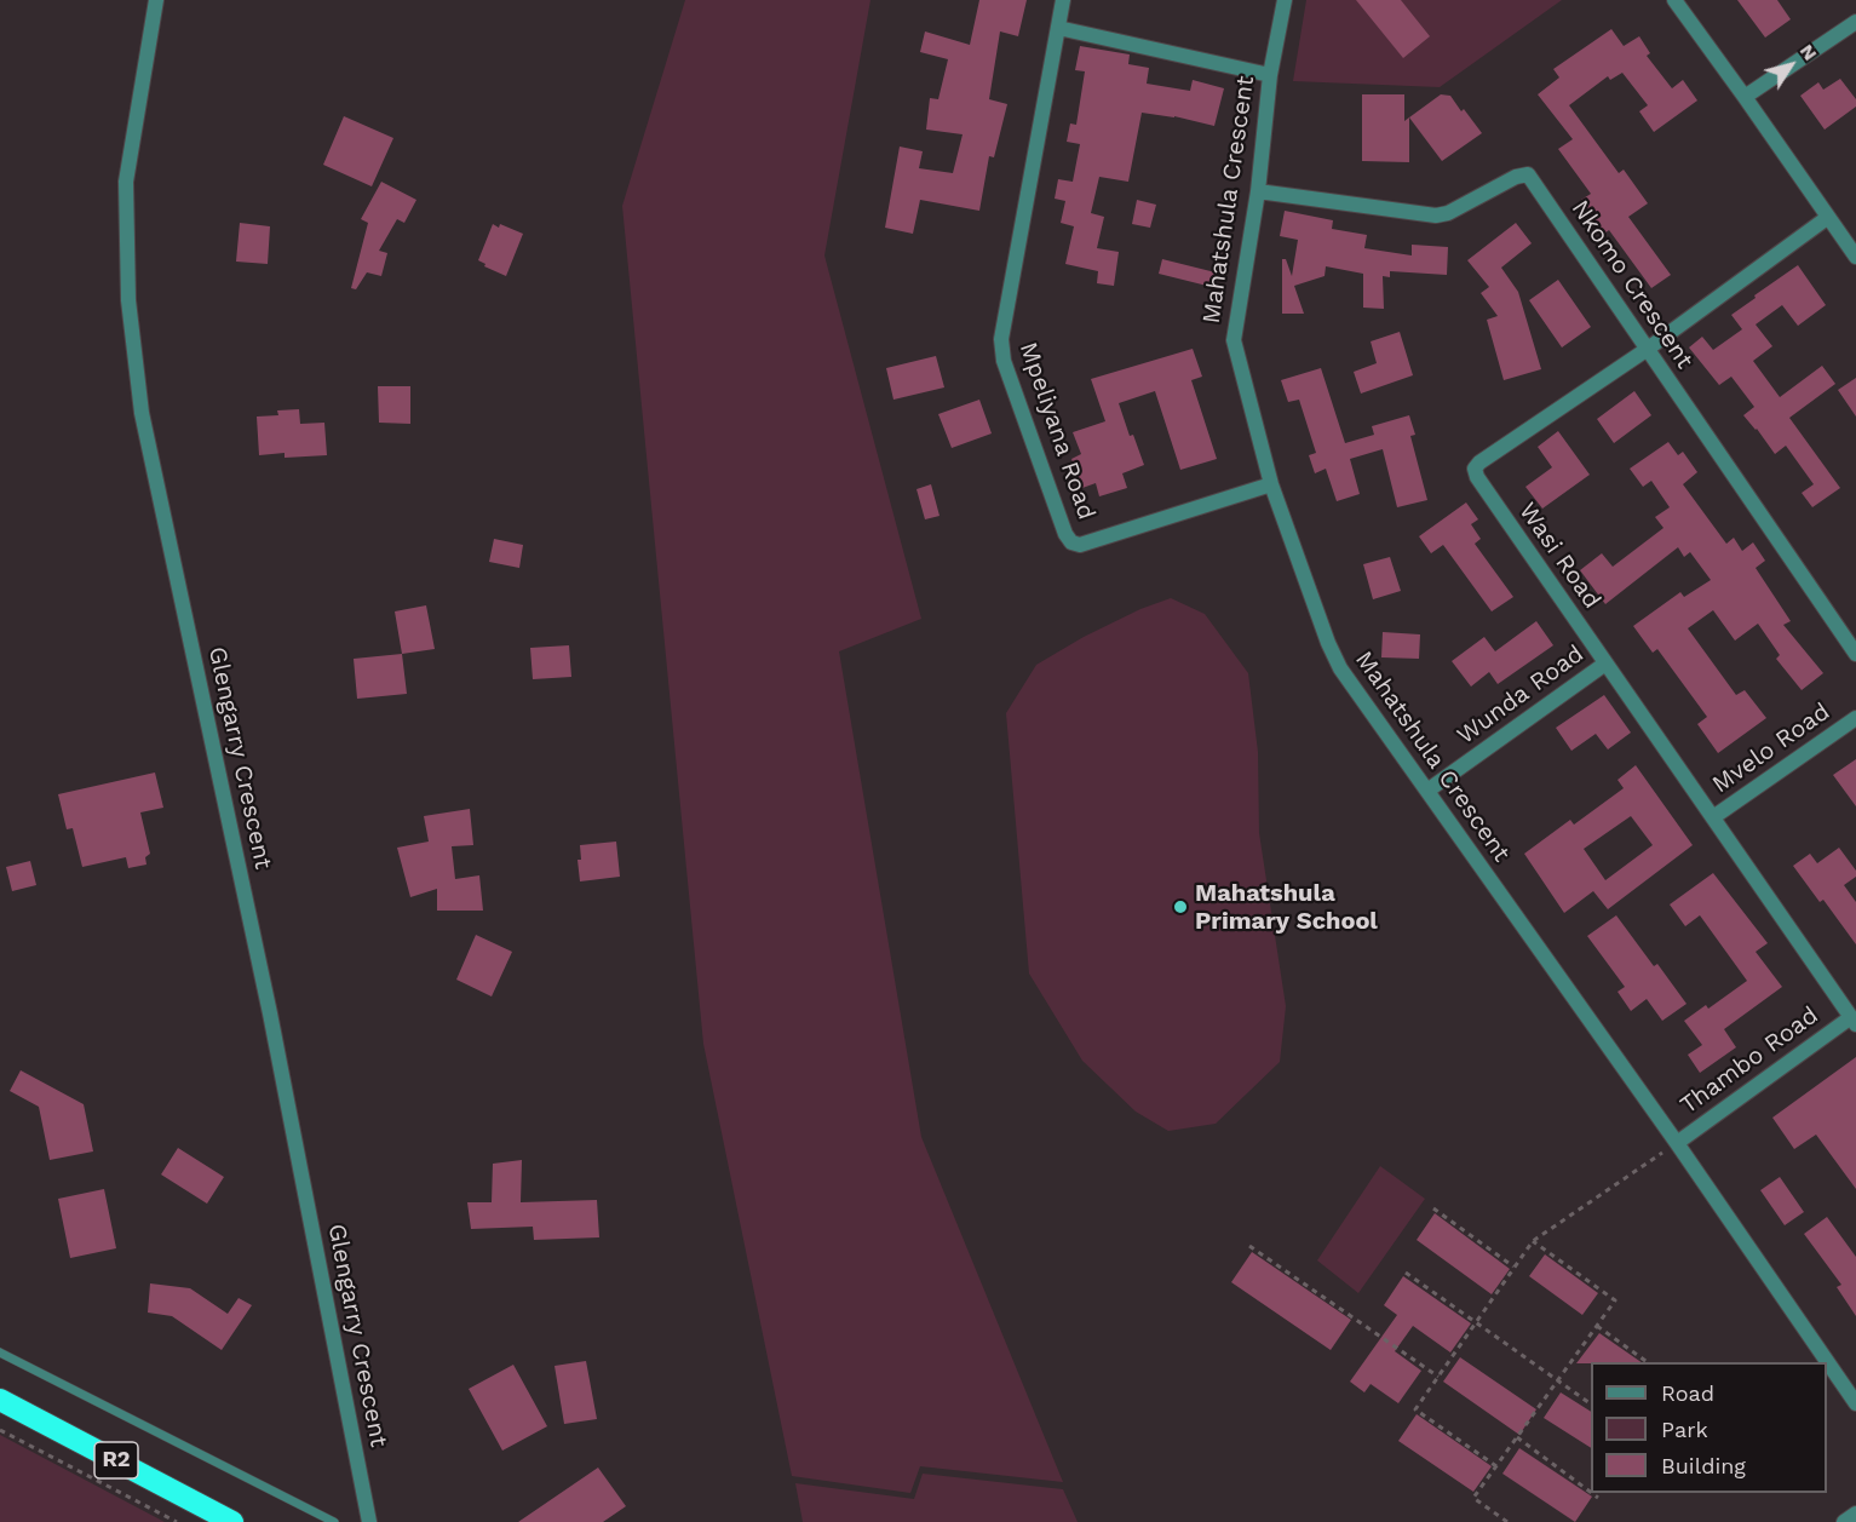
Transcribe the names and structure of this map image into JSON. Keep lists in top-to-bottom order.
{
  "streets": {
    "highway": ["R2"],
    "street": [
      "Mahatshula Crescent",
      "Nkomo Crescent",
      "Mpeliyana Road",
      "Wasi Road",
      "Wunda Road",
      "Mvelo Road",
      "Glengarry Crescent",
      "Thambo Road"
    ]
  },
  "crossings": [
    ["Mahatshula Crescent", "Nkomo Crescent"],
    ["Mahatshula Crescent", "Mpeliyana Road"],
    ["Mahatshula Crescent", "Wunda Road"],
    ["Mahatshula Crescent", "Thambo Road"],
    ["Nkomo Crescent", "Wasi Road"],
    ["Wasi Road", "Wunda Road"],
    ["Wasi Road", "Mvelo Road"],
    ["Wasi Road", "Thambo Road"]
  ],
  "places": ["Mahatshula Primary School"],
  "legend": ["Road", "Park", "Building"],
  "north": "top right"
}
